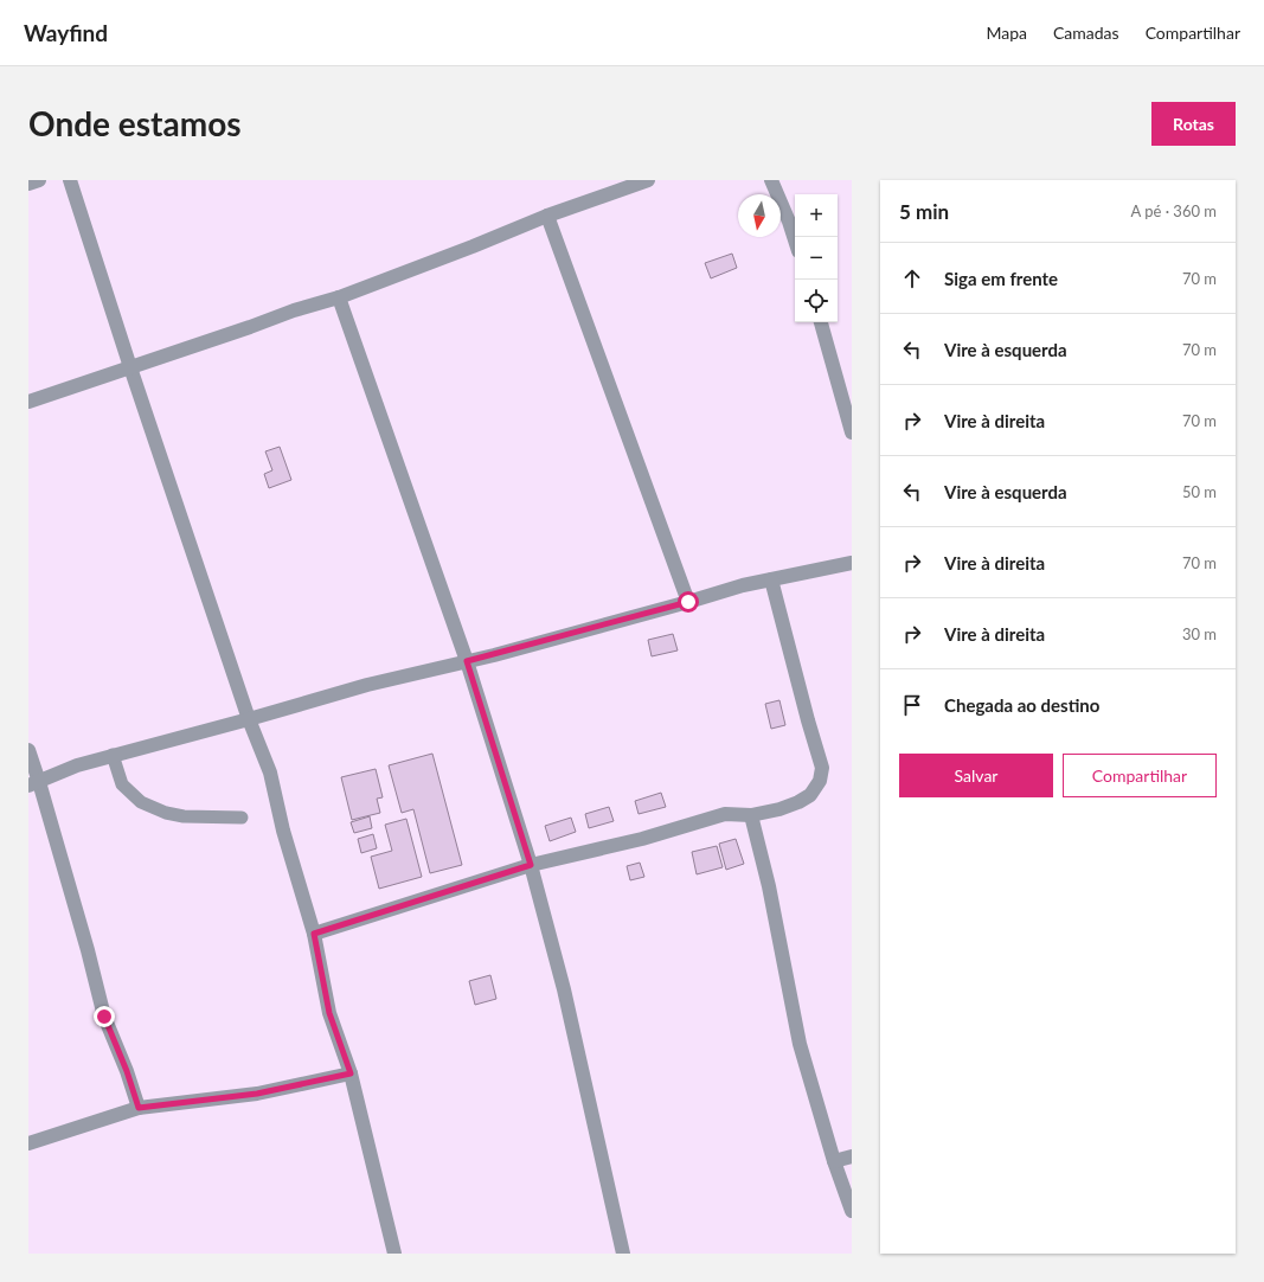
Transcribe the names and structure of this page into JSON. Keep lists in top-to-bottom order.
{
  "north": "bottom",
  "page": {
    "header": "Wayfind",
    "nav": ["Mapa", "Camadas", "Compartilhar"],
    "buttons": [
      "Rotas",
      ["Salvar", "Compartilhar"]
    ],
    "title": "Onde estamos",
    "heading": ["5 min", "A pé · 360 m"],
    "map_buttons": ["+", "−"],
    "list": [
      ["Siga em frente", "70 m"],
      ["Vire à esquerda", "70 m"],
      ["Vire à direita", "70 m"],
      ["Vire à esquerda", "50 m"],
      ["Vire à direita", "70 m"],
      ["Vire à direita", "30 m"],
      "Chegada ao destino"
    ]
  }
}
